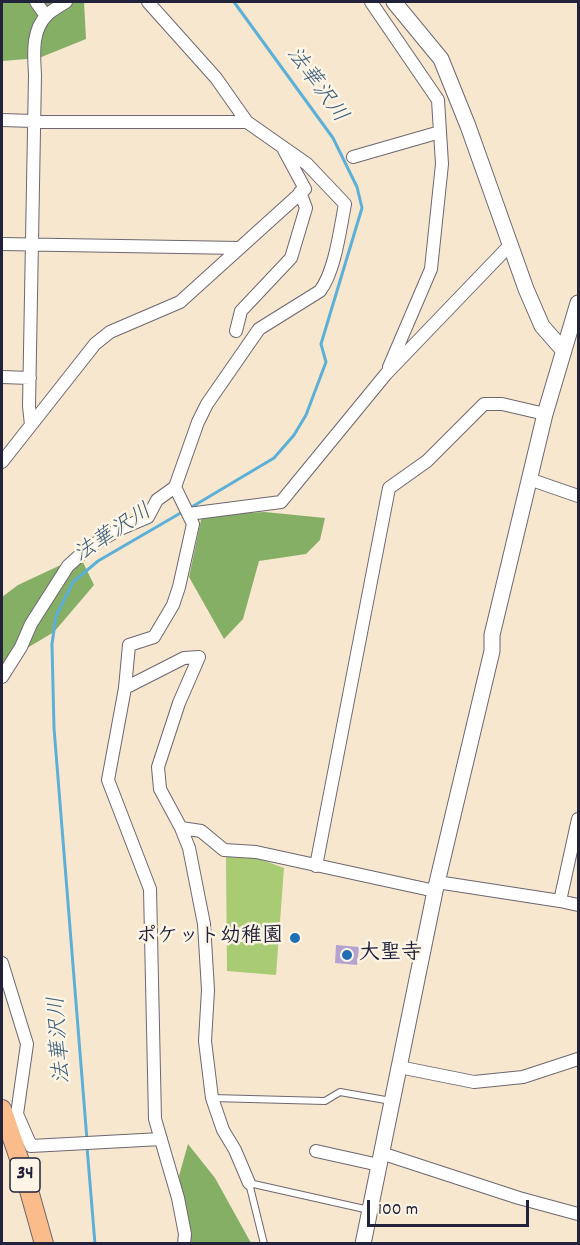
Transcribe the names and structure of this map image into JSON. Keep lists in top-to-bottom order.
{
  "streets": {
    "main road": ["34"]
  },
  "water": ["法華沢川"],
  "places": ["ポケット幼稚園", "大聖寺"],
  "scale_bar": "100 m"
}
